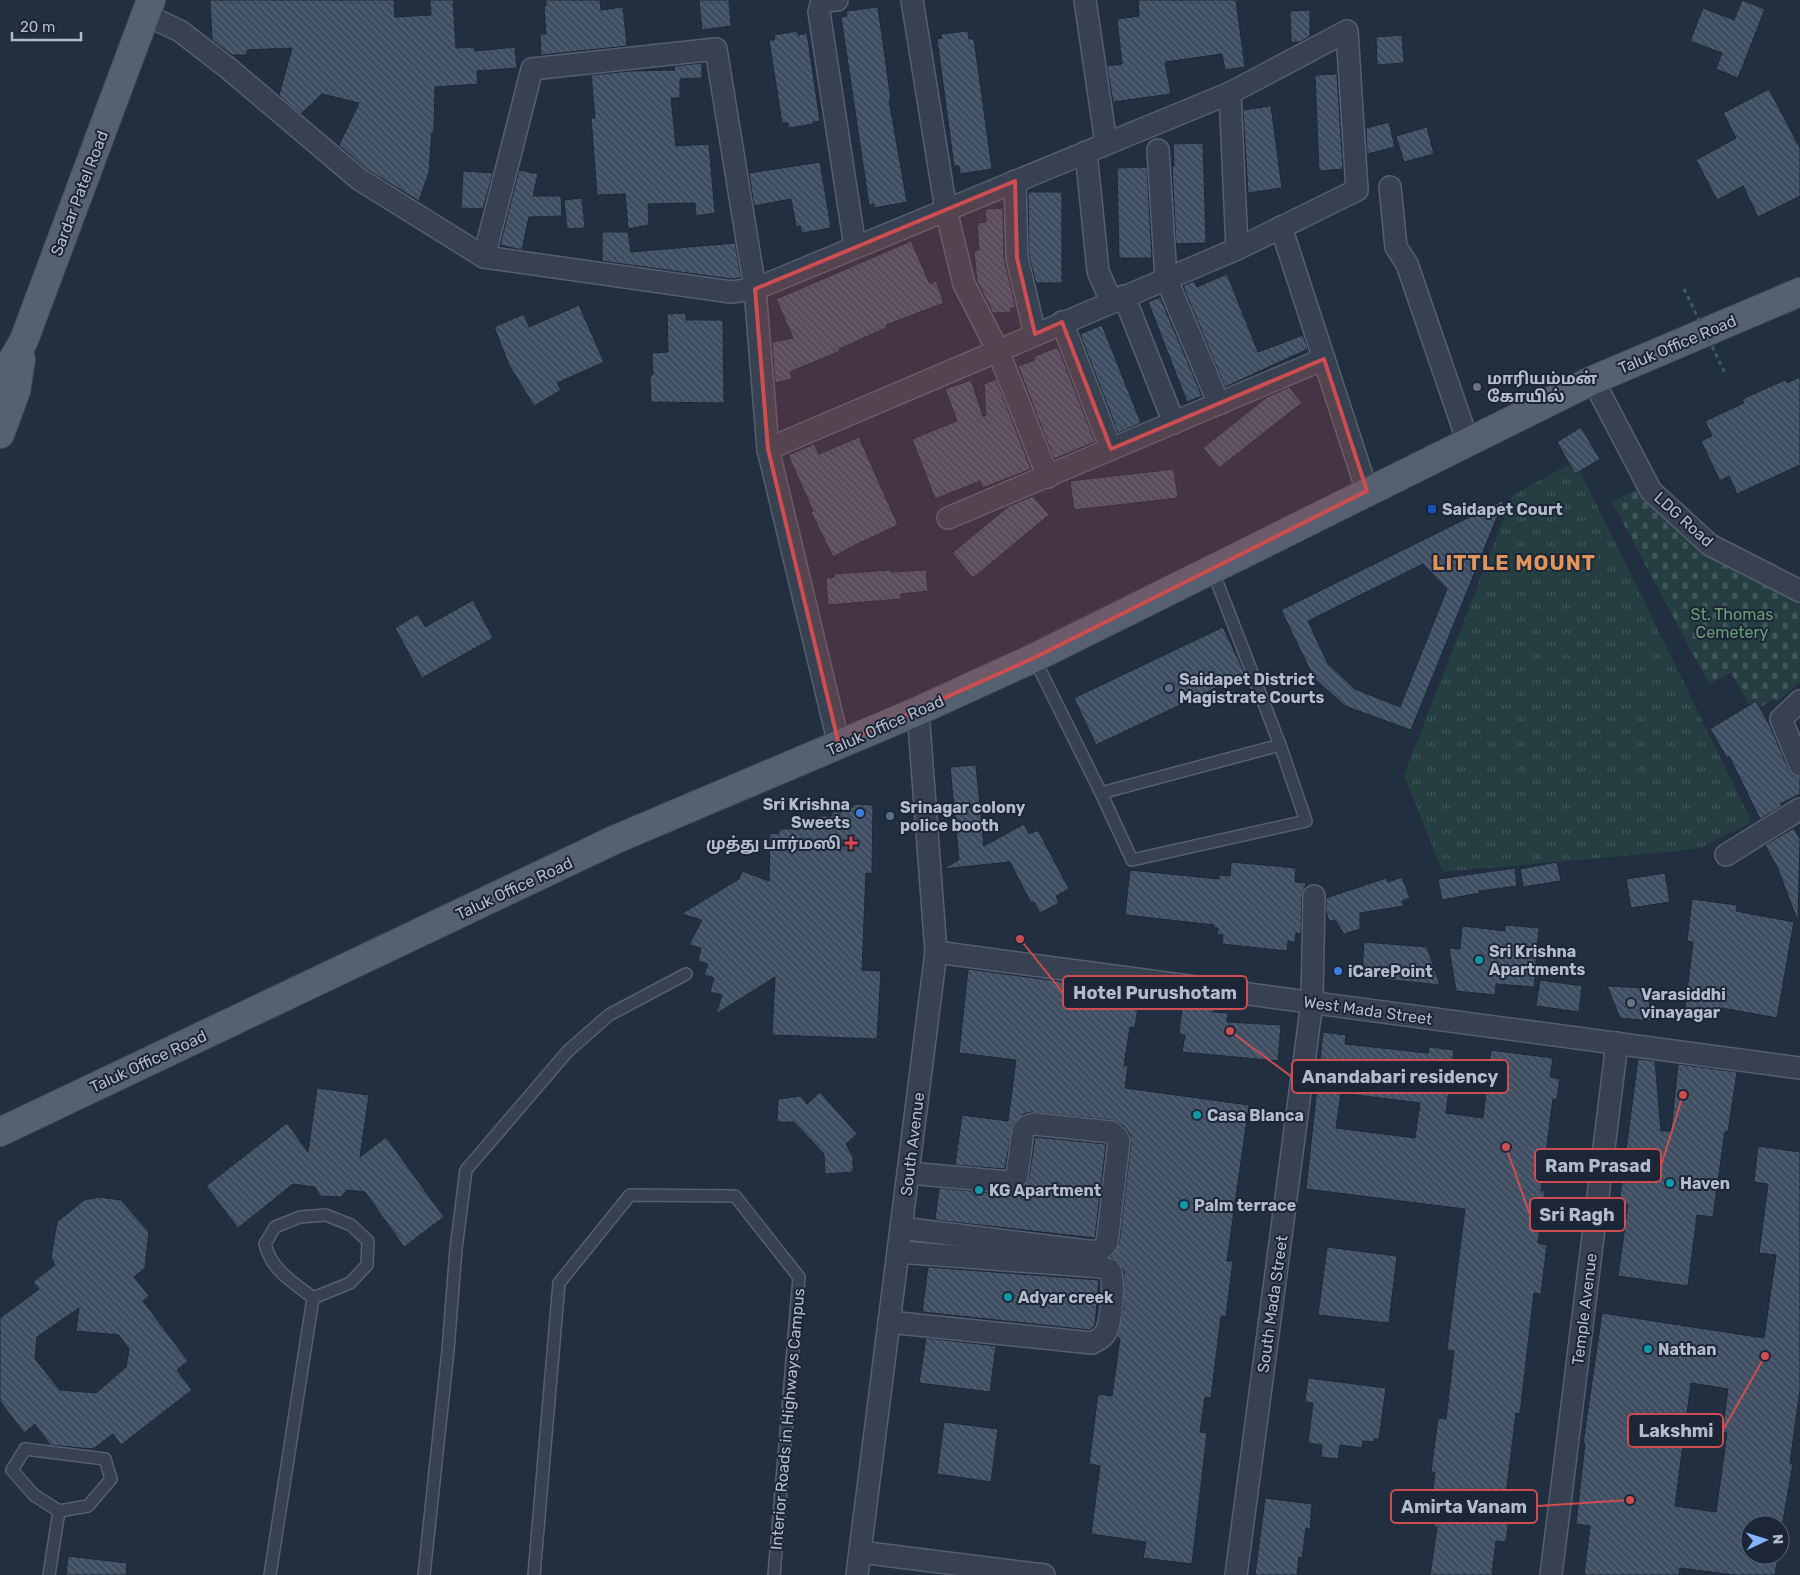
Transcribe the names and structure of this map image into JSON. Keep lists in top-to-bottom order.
{
  "streets": {
    "main road": ["Sardar Patel Road", "Taluk Office Road"],
    "street": [
      "LDG Road",
      "West Mada Street",
      "South Avenue",
      "South Mada Street",
      "Temple Avenue"
    ],
    "lane": ["Interior Roads in Highways Campus"]
  },
  "crossings": [
    ["Taluk Office Road", "LDG Road"],
    ["Taluk Office Road", "South Avenue"],
    ["West Mada Street", "South Avenue"],
    ["West Mada Street", "South Mada Street"],
    ["West Mada Street", "Temple Avenue"]
  ],
  "districts": ["LITTLE MOUNT"],
  "parks": ["St. Thomas Cemetery"],
  "places": {
    "other": [
      "மாரியம்மன் கோயில்",
      "Saidapet District Magistrate Courts",
      "Sri Krishna Sweets",
      "Srinagar colony police booth",
      "Hotel Purushotam",
      "Sri Krishna Apartments",
      "iCarePoint",
      "Varasiddhi vinayagar",
      "Anandabari residency",
      "Ram Prasad",
      "Casa Blanca",
      "Sri Ragh",
      "Haven",
      "KG Apartment",
      "Palm terrace",
      "Adyar creek",
      "Nathan",
      "Lakshmi",
      "Amirta Vanam"
    ],
    "transit": ["Saidapet Court"],
    "health": ["முத்து பார்மஸி"]
  },
  "scale_bar": "20 m",
  "north": "right"
}
